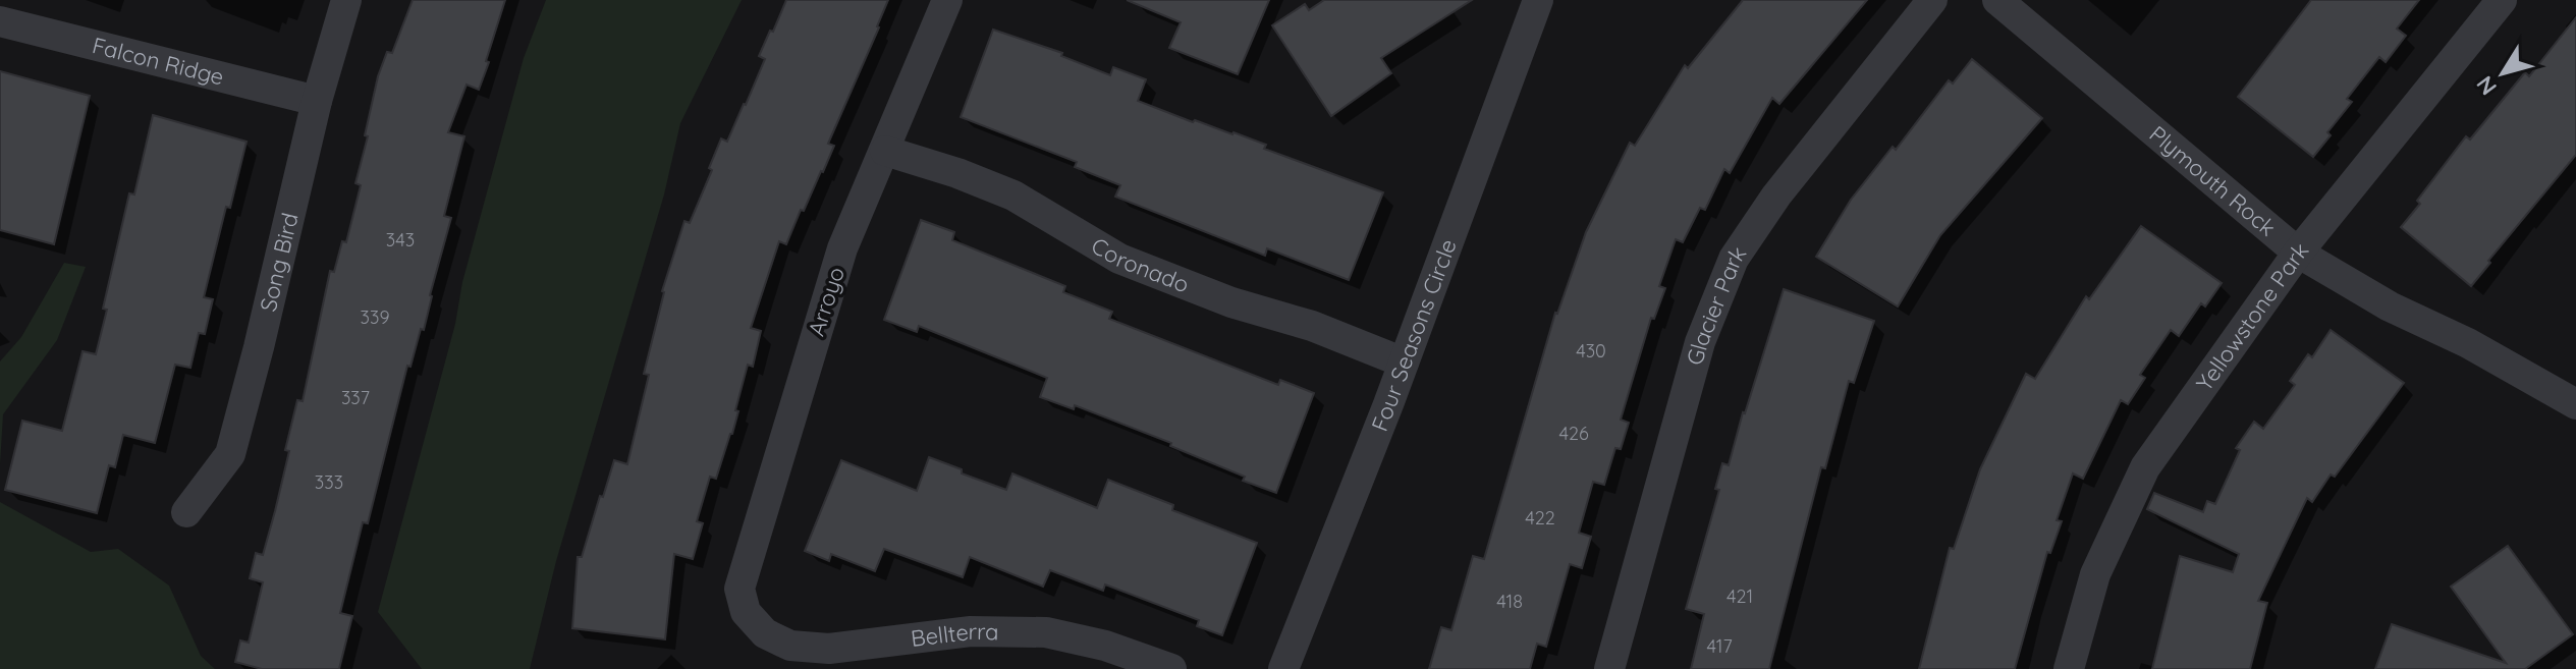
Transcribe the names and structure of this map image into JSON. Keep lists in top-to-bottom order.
{
  "streets": {
    "street": [
      "Falcon Ridge",
      "Plymouth Rock",
      "Song Bird",
      "Coronado",
      "Arroyo",
      "Glacier Park",
      "Yellowstone Park",
      "Four Seasons Circle",
      "Bellterra"
    ]
  },
  "crossings": [
    ["Falcon Ridge", "Song Bird"],
    ["Plymouth Rock", "Yellowstone Park"],
    ["Coronado", "Arroyo"],
    ["Coronado", "Four Seasons Circle"],
    ["Arroyo", "Bellterra"]
  ],
  "house_numbers": [
    "343",
    "339",
    "430",
    "337",
    "426",
    "333",
    "422",
    "421",
    "418",
    "417"
  ],
  "north": "bottom left"
}
